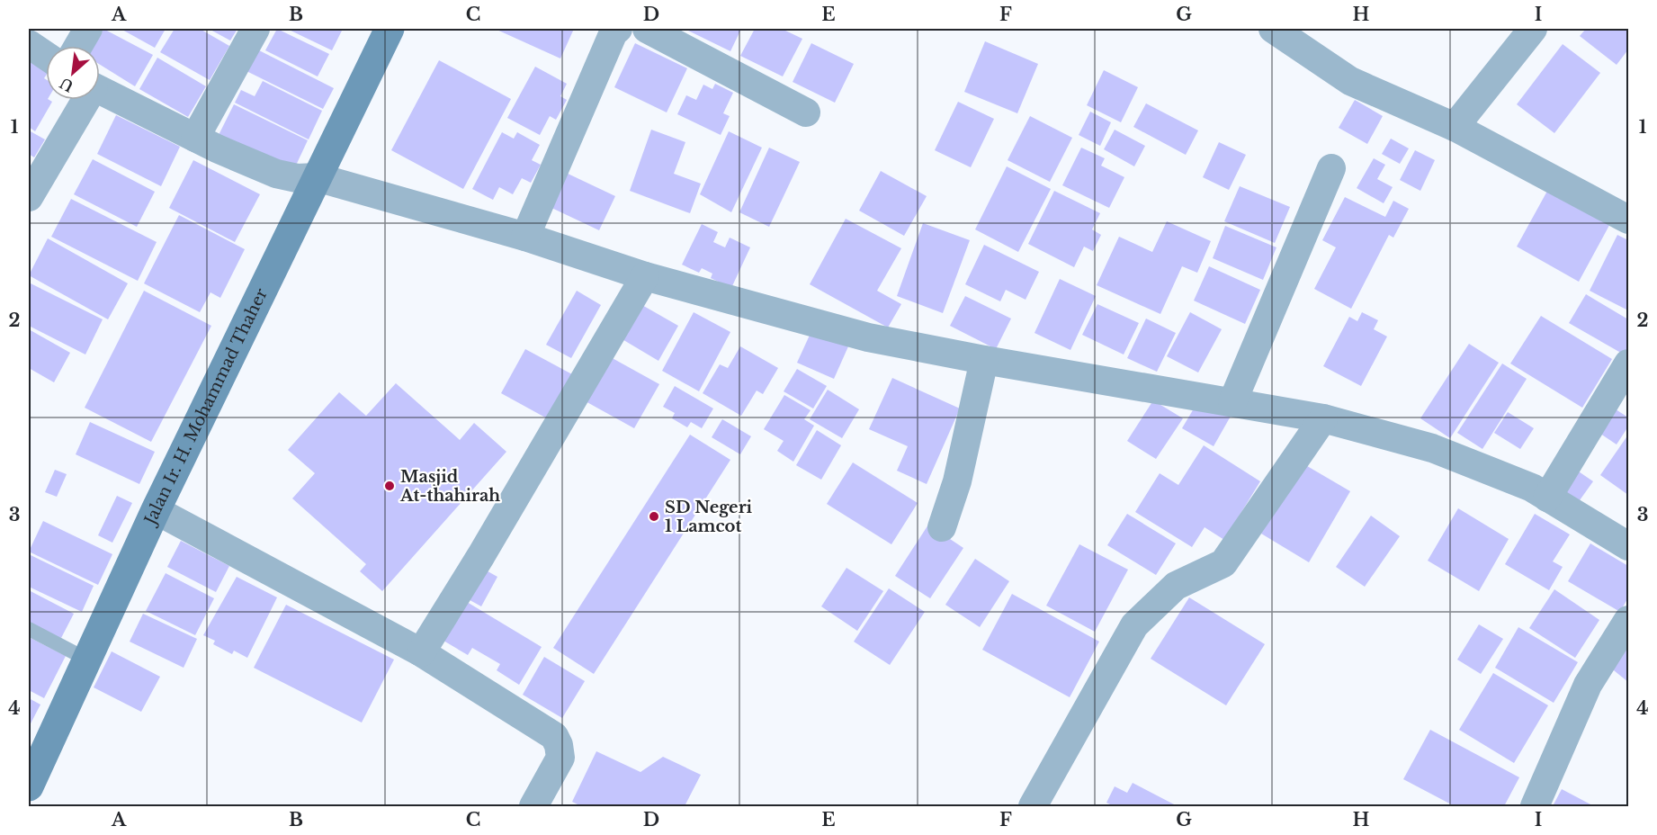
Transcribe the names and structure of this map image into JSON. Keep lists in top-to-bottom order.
{
  "streets": {
    "main road": ["Jalan Ir. H. Mohammad Thaher"]
  },
  "places": ["Masjid At-thahirah", "SD Negeri 1 Lamcot"],
  "north": "bottom left",
  "grid": {
    "columns": [
      "A",
      "B",
      "C",
      "D",
      "E",
      "F",
      "G",
      "H",
      "I"
    ],
    "rows": [
      "1",
      "2",
      "3",
      "4"
    ]
  }
}
